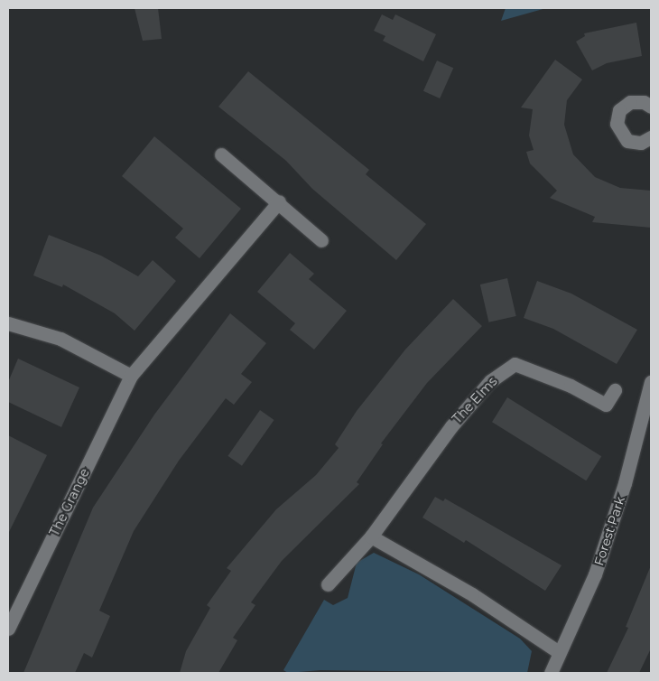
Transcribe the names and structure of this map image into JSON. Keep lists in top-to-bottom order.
{
  "streets": {
    "street": ["The Elms", "The Grange", "Forest Park"]
  }
}
